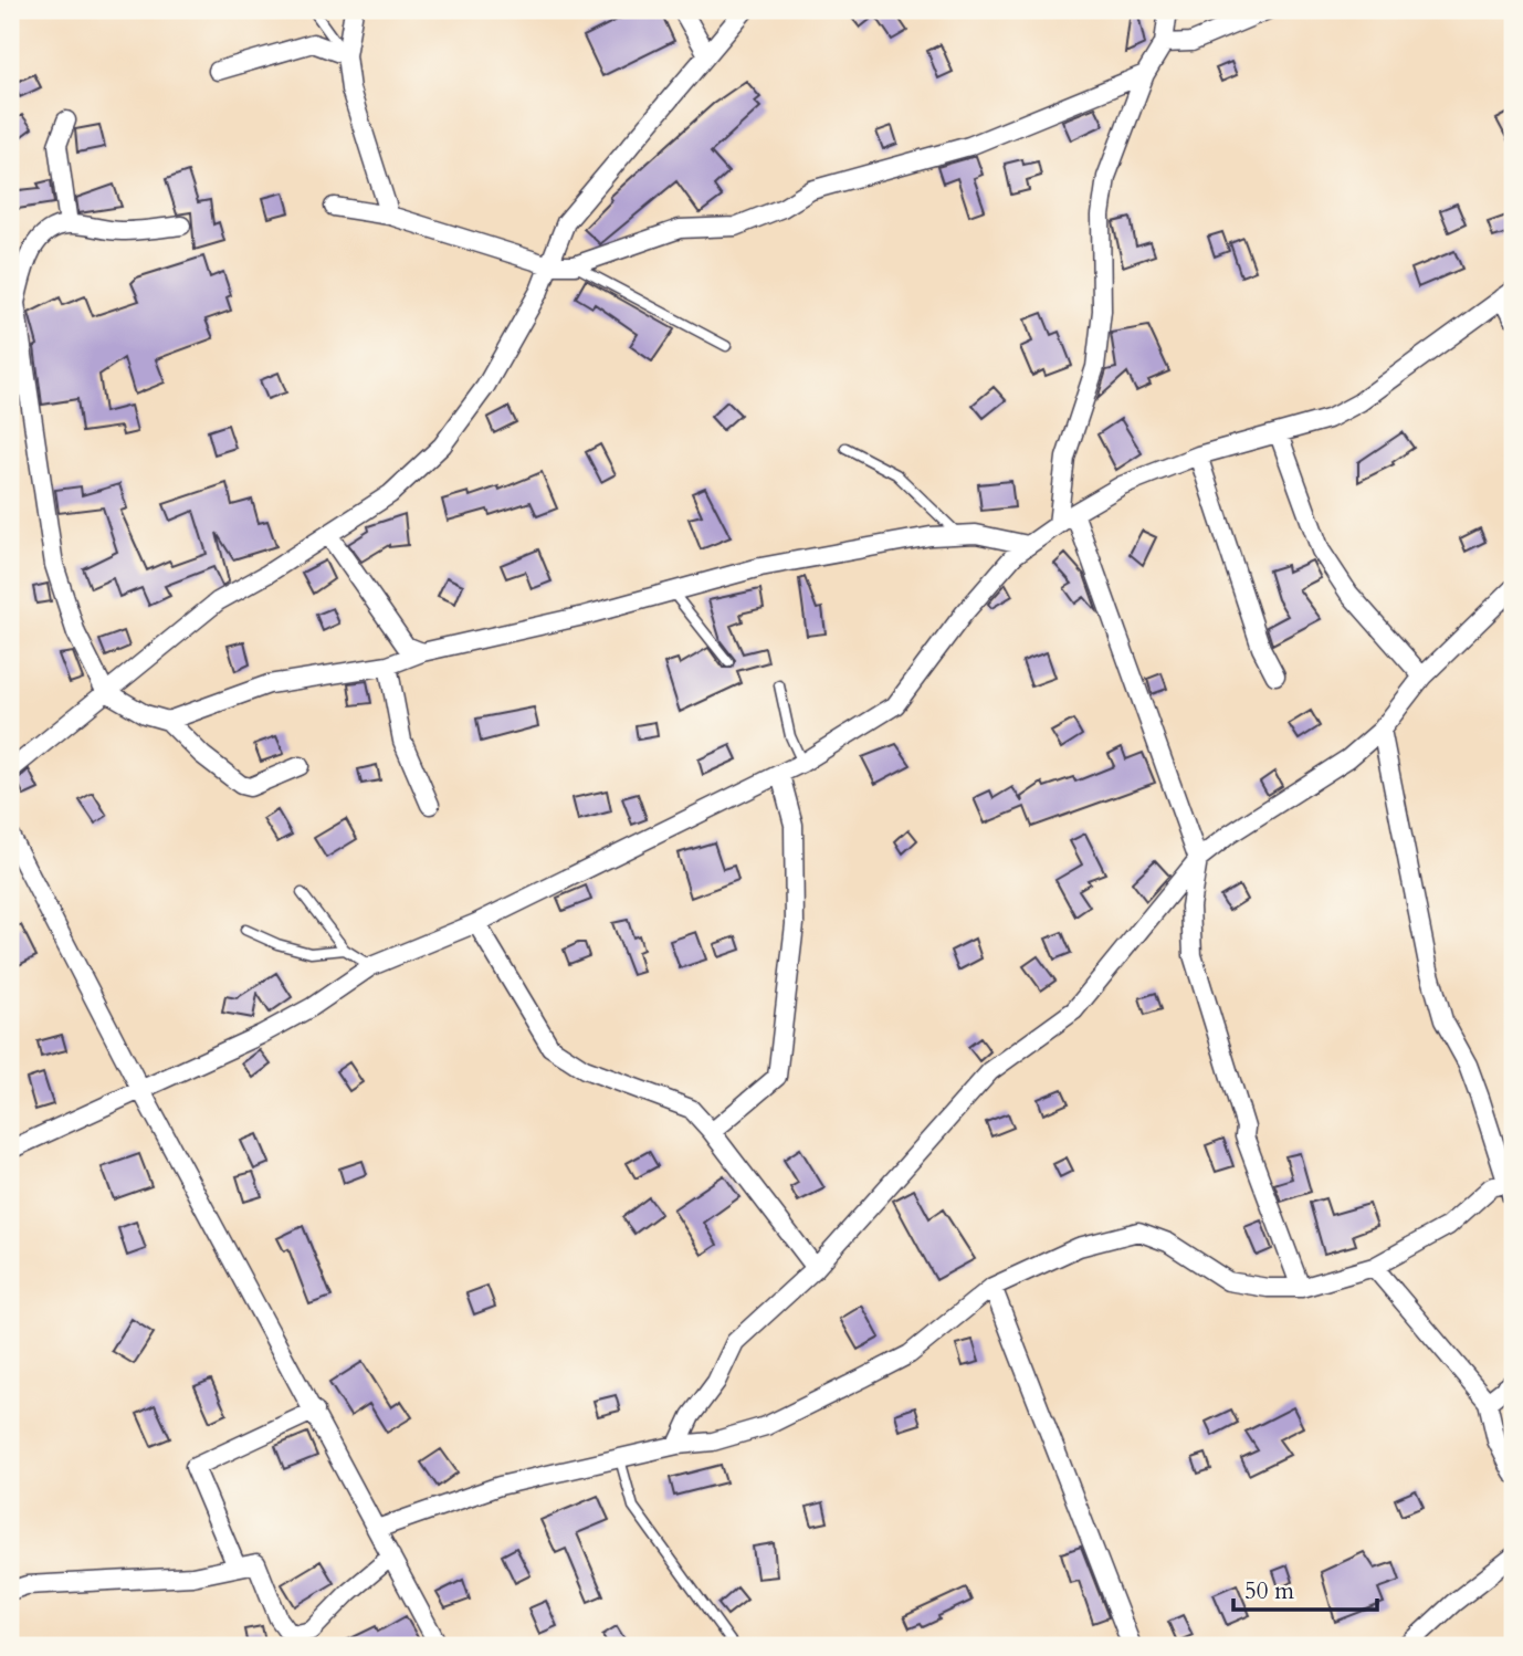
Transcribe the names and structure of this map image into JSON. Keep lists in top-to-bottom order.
{
  "scale_bar": "50 m"
}
